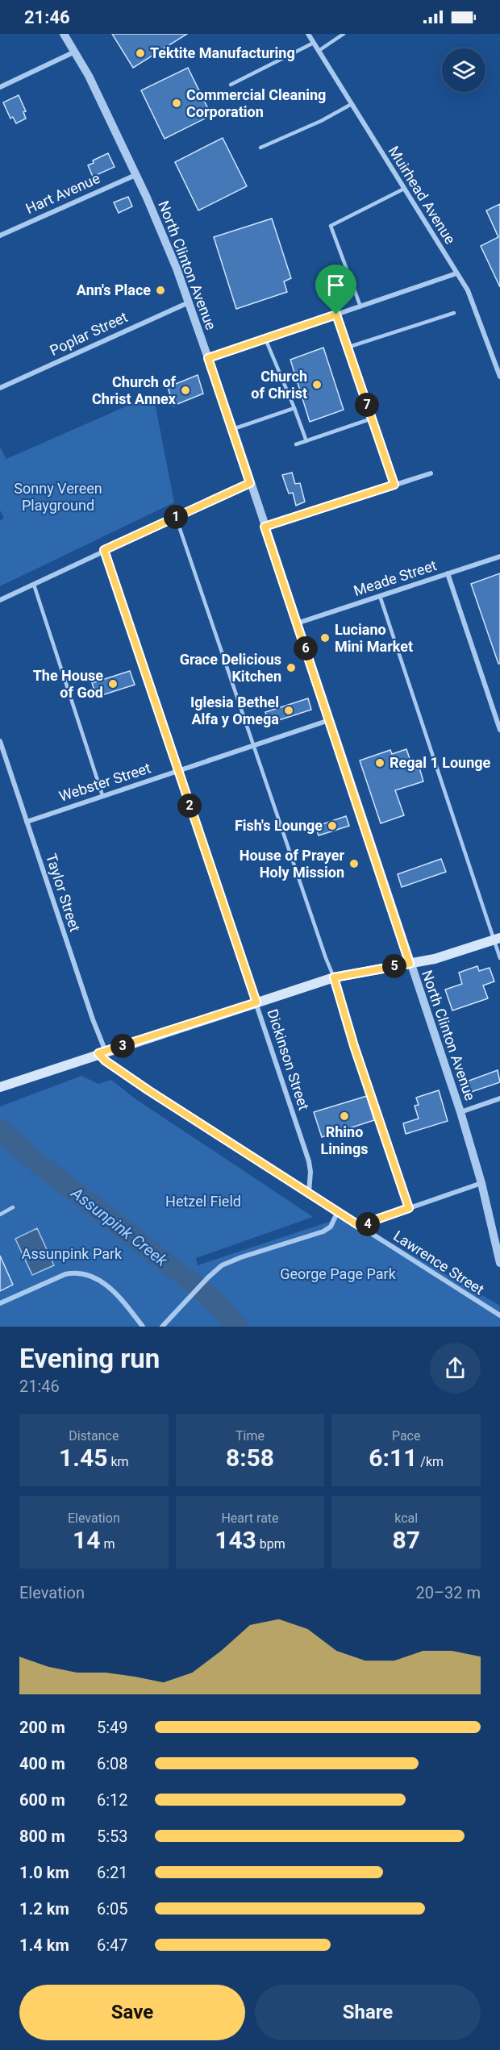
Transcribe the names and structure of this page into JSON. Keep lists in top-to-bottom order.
{
  "streets": {
    "street": [
      "Hart Avenue",
      "Muirhead Avenue",
      "North Clinton Avenue",
      "Poplar Street",
      "Meade Street",
      "Webster Street",
      "Taylor Street",
      "Dickinson Street",
      "Lawrence Street"
    ]
  },
  "crossings": [
    ["Hart Avenue", "North Clinton Avenue"],
    ["North Clinton Avenue", "Poplar Street"],
    ["North Clinton Avenue", "Meade Street"],
    ["North Clinton Avenue", "Webster Street"],
    ["Webster Street", "Taylor Street"],
    ["Webster Street", "Dickinson Street"],
    ["Taylor Street", "Lawrence Street"],
    ["Dickinson Street", "Lawrence Street"]
  ],
  "water": ["Assunpink Creek"],
  "parks": [
    "Sonny Vereen Playground",
    "Hetzel Field",
    "Assunpink Park",
    "George Page Park"
  ],
  "places": [
    "Tektite Manufacturing",
    "Commercial Cleaning Corporation",
    "Ann's Place",
    "Church of Christ",
    "Church of Christ Annex",
    "Luciano Mini Market",
    "Grace Delicious Kitchen",
    "The House of God",
    "Iglesia Bethel Alfa y Omega",
    "Regal 1 Lounge",
    "Fish's Lounge",
    "House of Prayer Holy Mission",
    "Rhino Linings"
  ],
  "page": {
    "status": "21:46",
    "pins": [
      "7",
      "1",
      "6",
      "2",
      "5",
      "3",
      "4"
    ],
    "heading": ["Evening run", "21:46"],
    "stats": [
      ["Distance", "1.45 km"],
      ["Time", "8:58"],
      ["Pace", "6:11 /km"],
      ["Elevation", "14 m"],
      ["Heart rate", "143 bpm"],
      ["kcal", "87"]
    ],
    "chart": ["Elevation", "20–32 m"],
    "list": [
      {
        "name": "200 m",
        "note": "5:49"
      },
      {
        "name": "400 m",
        "note": "6:08"
      },
      {
        "name": "600 m",
        "note": "6:12"
      },
      {
        "name": "800 m",
        "note": "5:53"
      },
      {
        "name": "1.0 km",
        "note": "6:21"
      },
      {
        "name": "1.2 km",
        "note": "6:05"
      },
      {
        "name": "1.4 km",
        "note": "6:47"
      }
    ],
    "buttons": ["Save", "Share"]
  }
}
